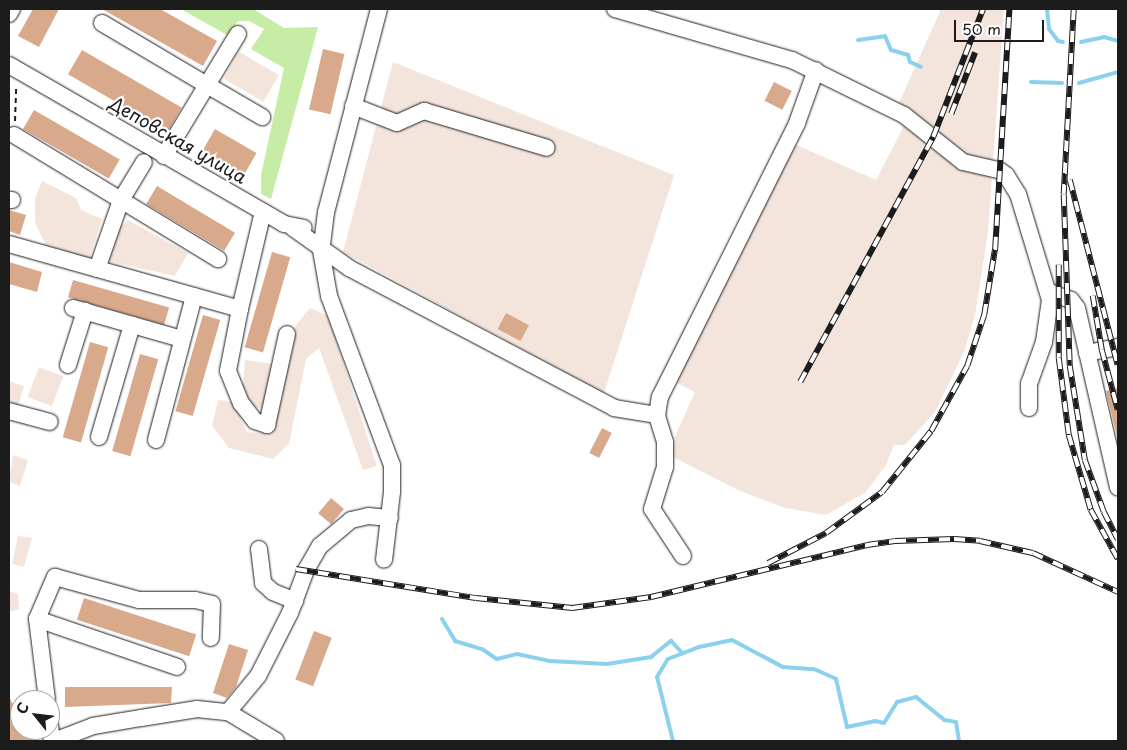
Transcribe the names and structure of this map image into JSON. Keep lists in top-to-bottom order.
{
  "streets": {
    "street": ["Деповская улица"]
  },
  "scale_bar": "50 m",
  "north": "top left"
}
